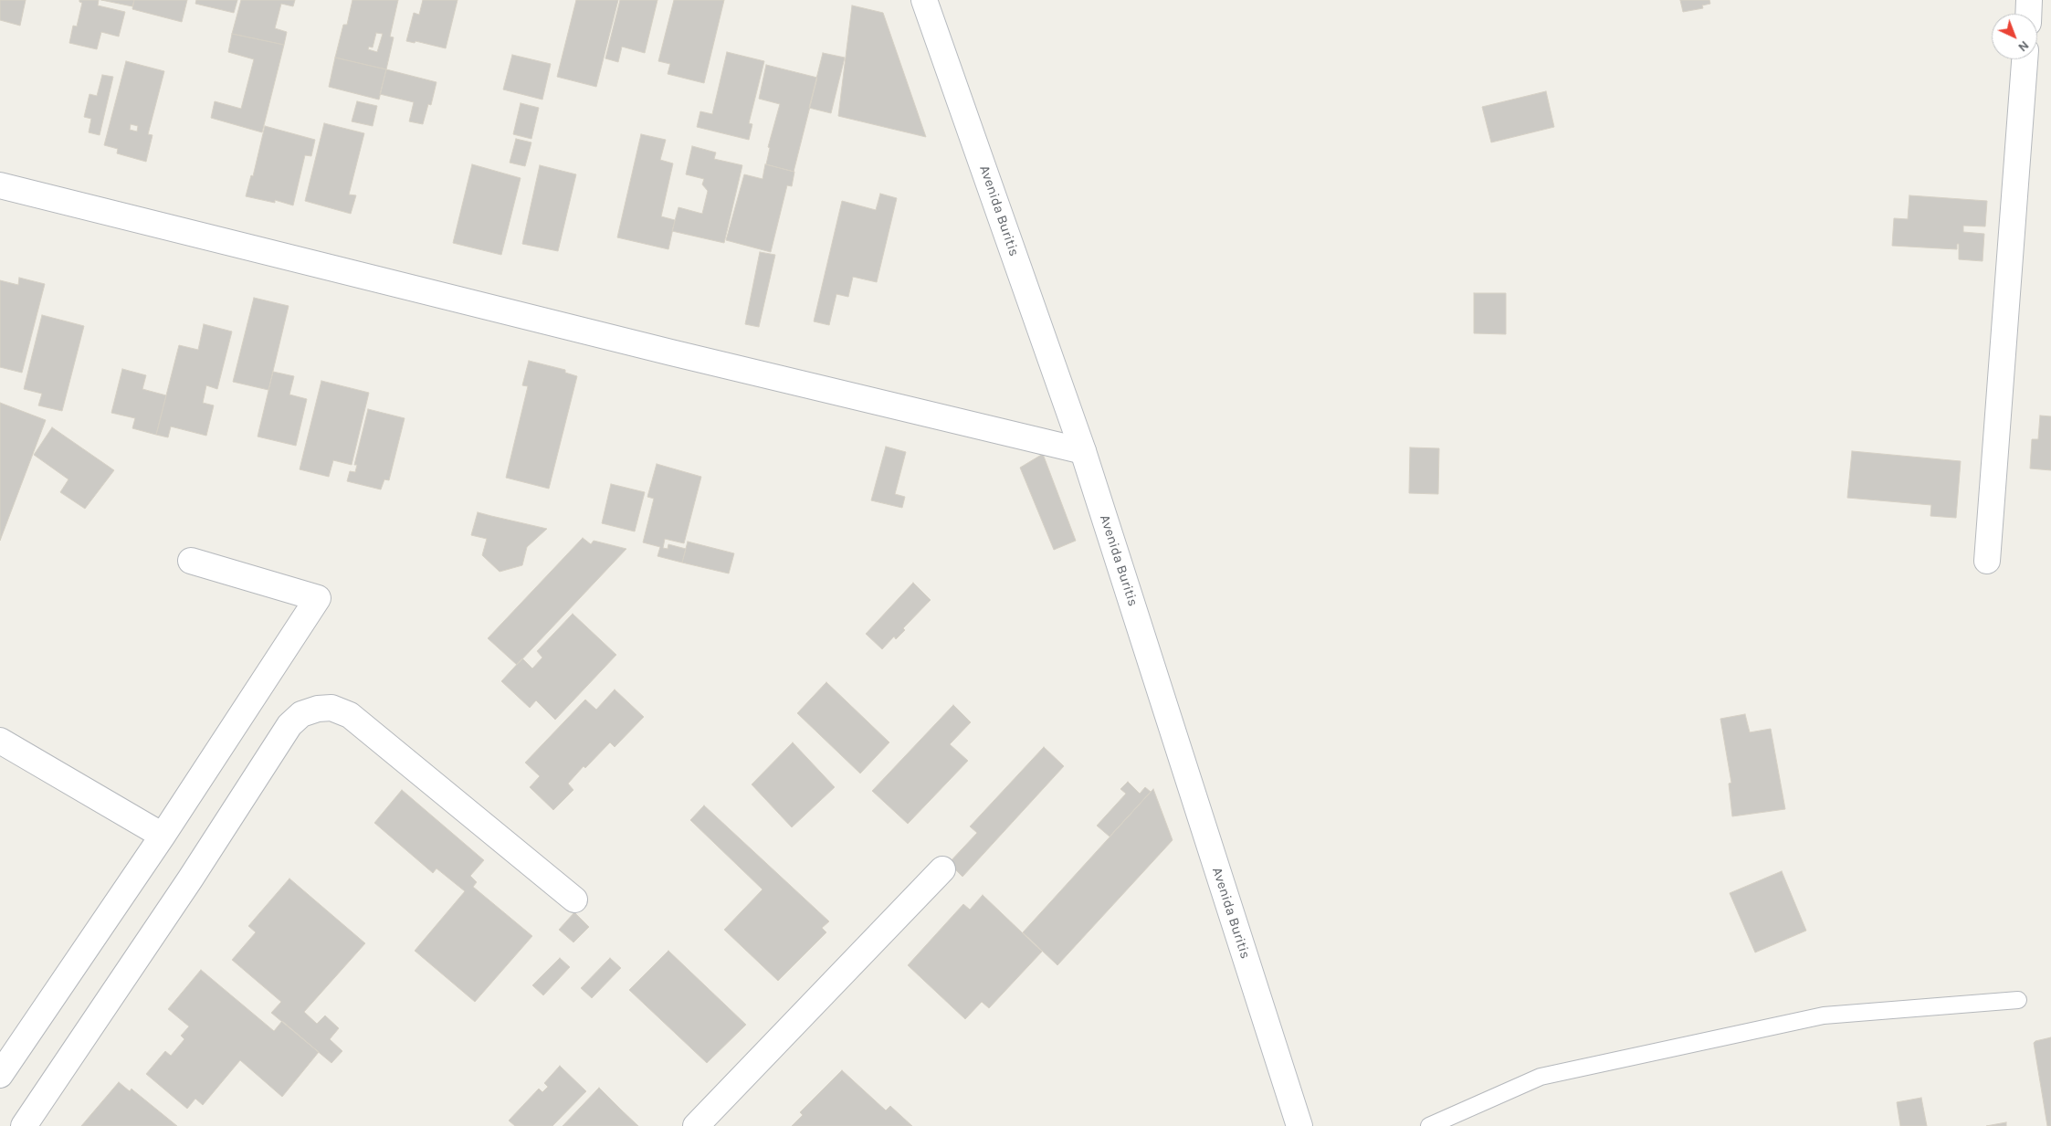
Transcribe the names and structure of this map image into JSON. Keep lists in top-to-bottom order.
{
  "streets": {
    "street": ["Avenida Buritis"]
  },
  "north": "bottom right"
}
